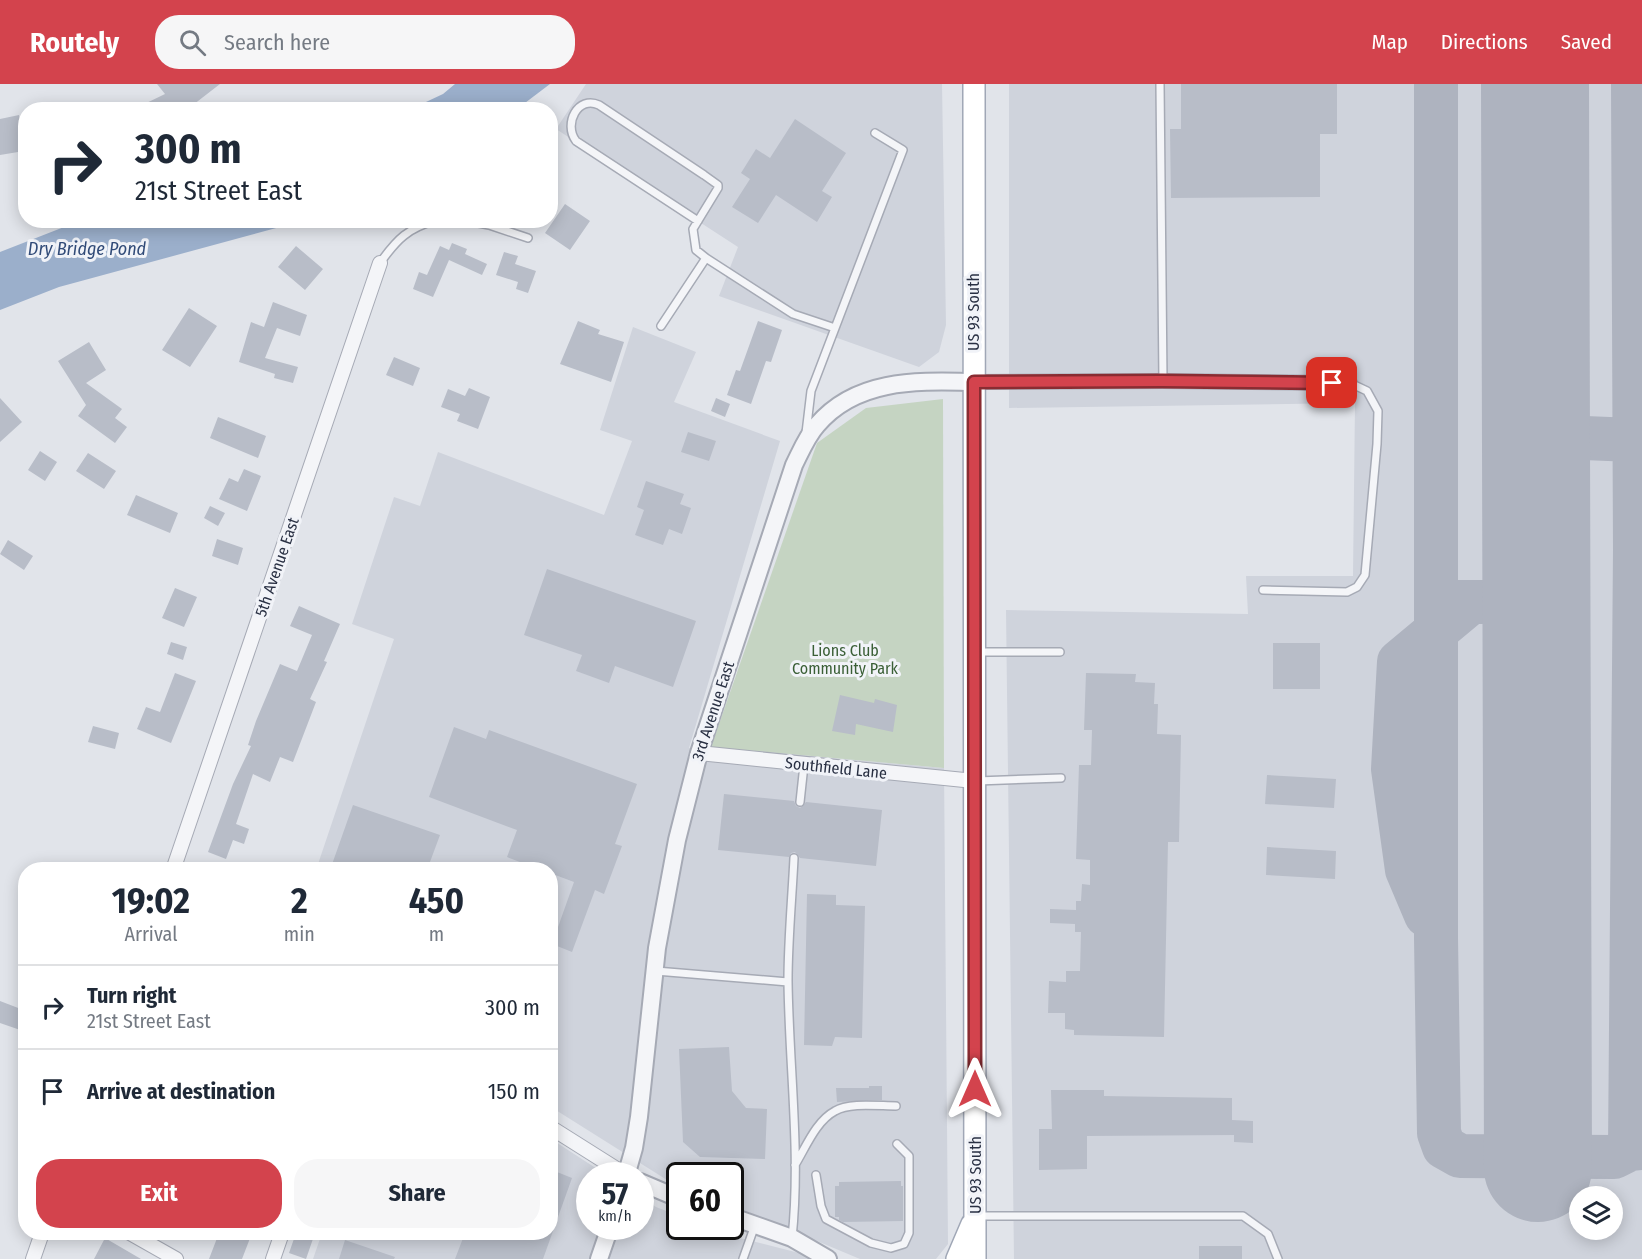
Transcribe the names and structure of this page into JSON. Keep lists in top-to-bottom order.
{
  "streets": {
    "main road": ["US 93 South"],
    "street": ["5th Avenue East", "3rd Avenue East", "Southfield Lane"]
  },
  "crossings": [
    ["US 93 South", "3rd Avenue East"],
    ["US 93 South", "Southfield Lane"],
    ["3rd Avenue East", "Southfield Lane"]
  ],
  "water": ["Dry Bridge Pond"],
  "parks": ["Lions Club Community Park"],
  "page": {
    "header": "Routely",
    "search": "Search here",
    "nav": ["Map", "Directions", "Saved"],
    "turn": ["300 m", "21st Street East"],
    "eta": [
      "19:02",
      "Arrival",
      "2",
      "min",
      "450",
      "m"
    ],
    "list": [
      {
        "name": "Turn right",
        "note": "21st Street East",
        "value": "300 m"
      },
      {
        "name": "Arrive at destination",
        "value": "150 m"
      }
    ],
    "buttons": ["Exit", "Share"],
    "speed": "57 km/h",
    "limit": "60"
  }
}
